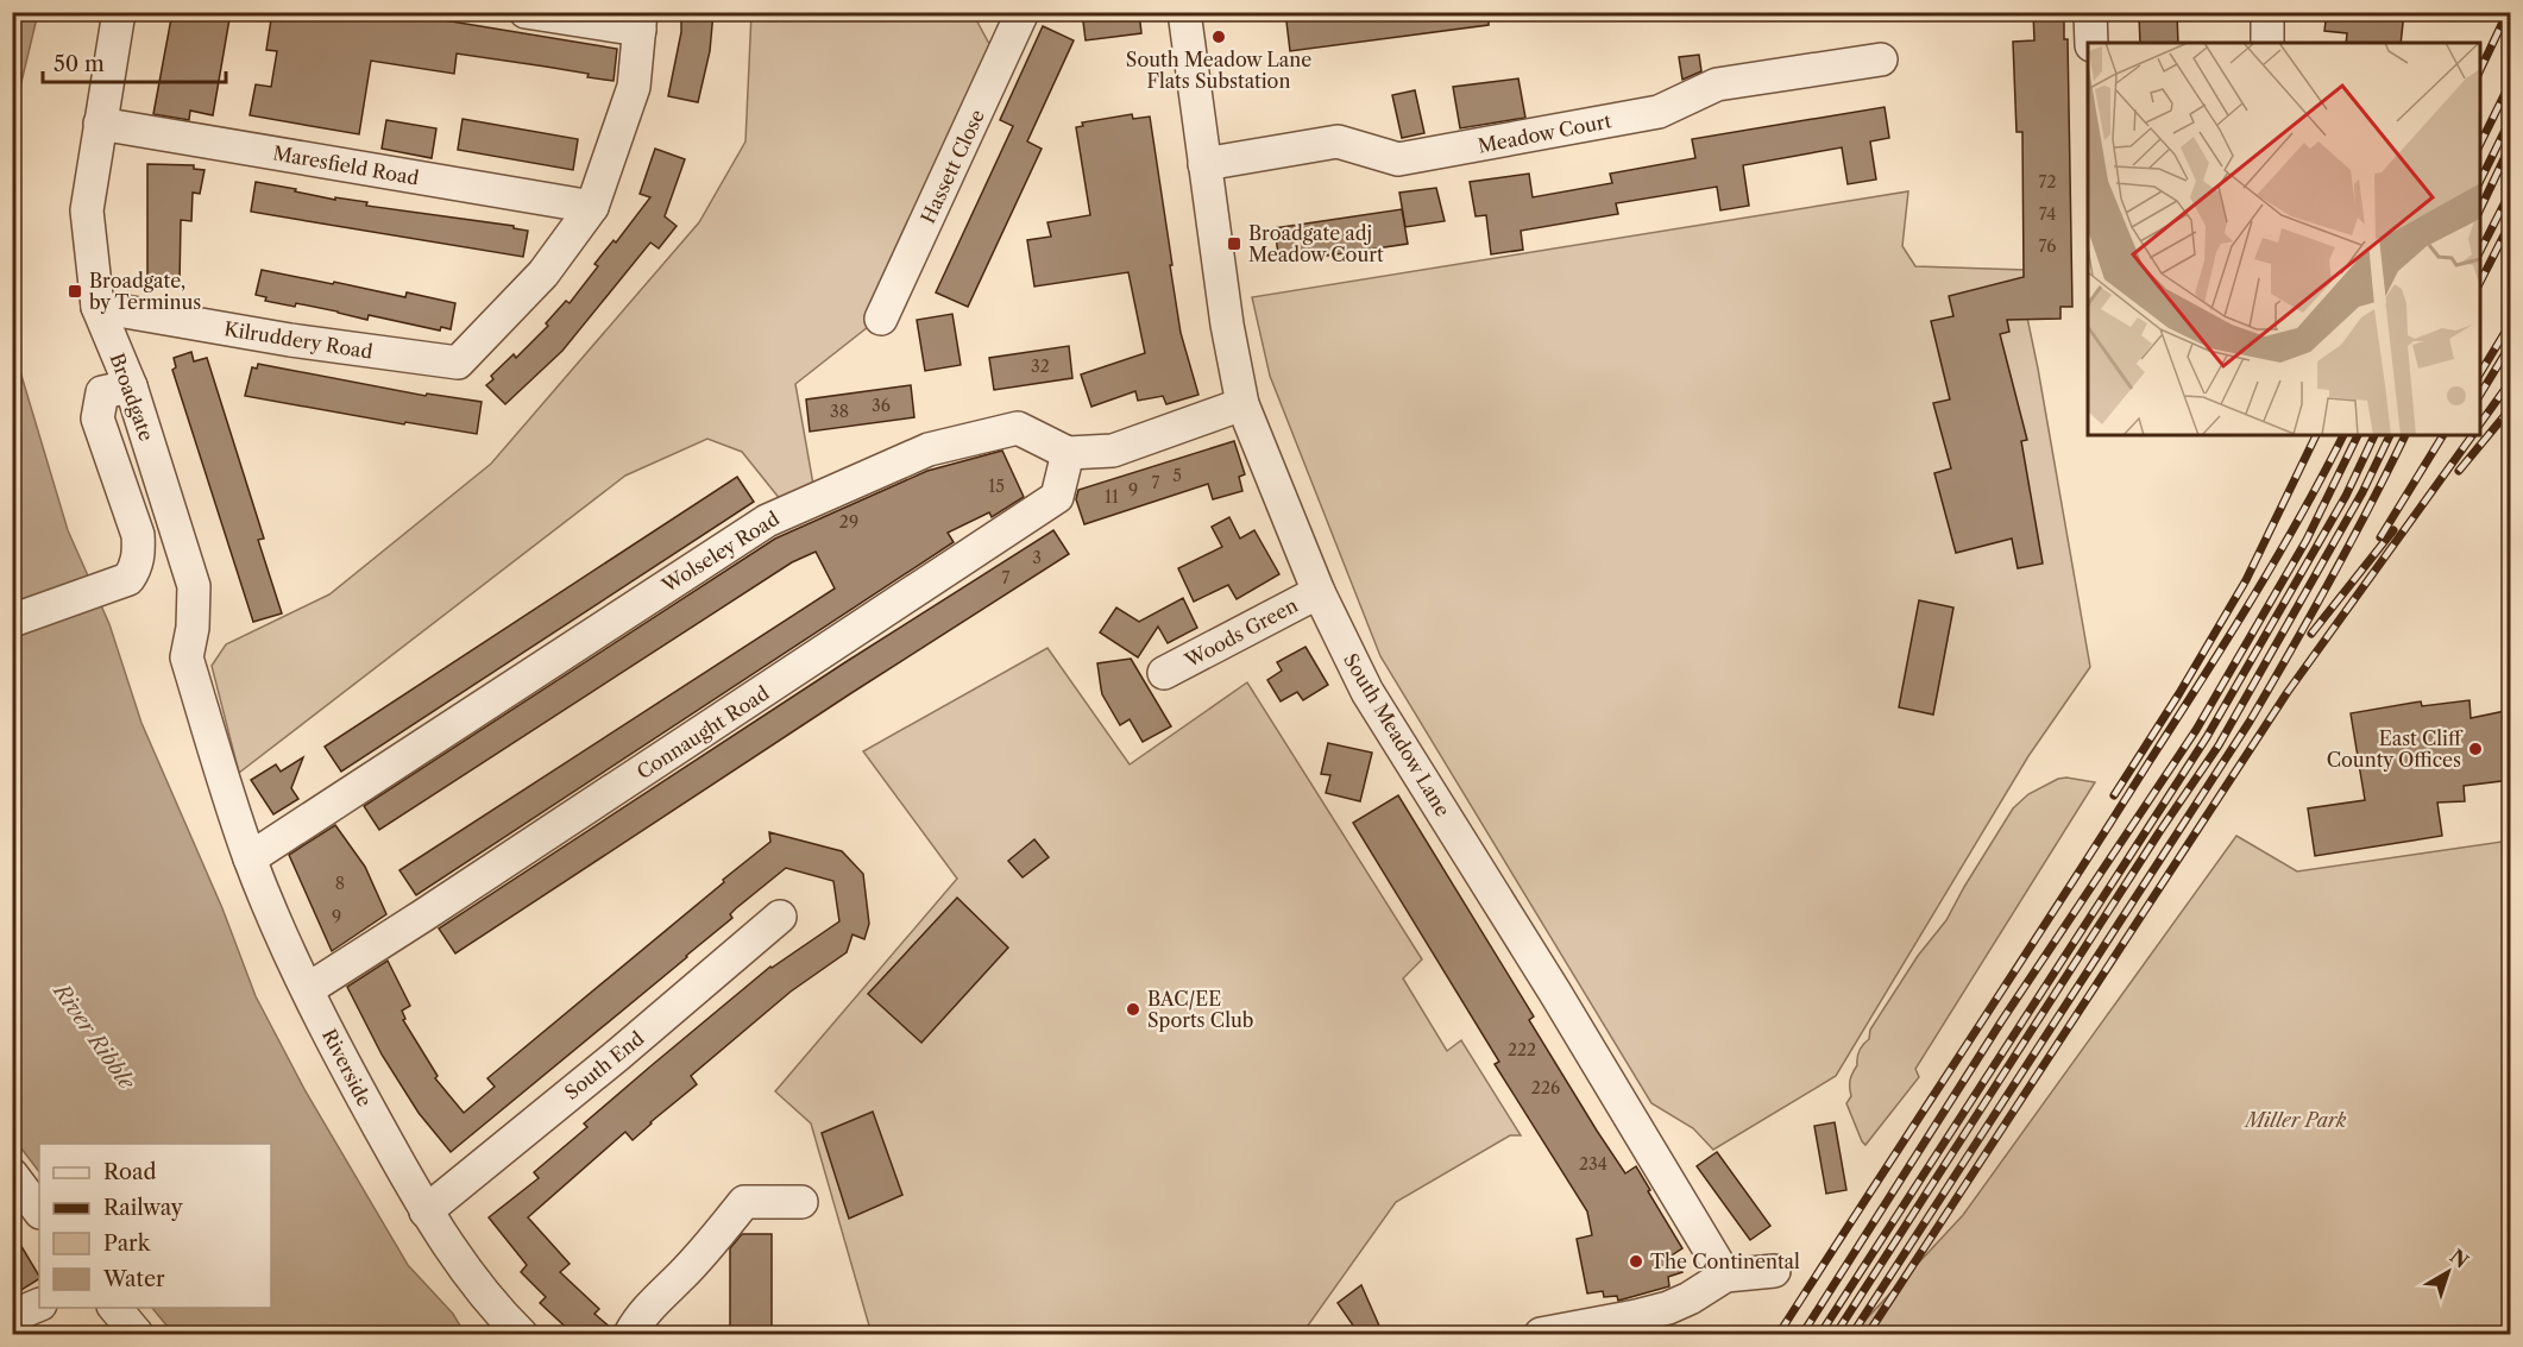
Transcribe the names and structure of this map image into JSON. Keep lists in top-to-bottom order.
{
  "streets": {
    "street": [
      "Meadow Court",
      "Maresfield Road",
      "Hassett Close",
      "Kilruddery Road",
      "Broadgate",
      "Wolseley Road",
      "Woods Green",
      "Connaught Road",
      "South Meadow Lane",
      "South End",
      "Riverside"
    ]
  },
  "crossings": [
    ["Meadow Court", "South Meadow Lane"],
    ["Maresfield Road", "Kilruddery Road"],
    ["Maresfield Road", "Broadgate"],
    ["Kilruddery Road", "Broadgate"],
    ["Broadgate", "Riverside"],
    ["Wolseley Road", "Connaught Road"],
    ["Wolseley Road", "South Meadow Lane"],
    ["Wolseley Road", "Riverside"],
    ["Woods Green", "South Meadow Lane"],
    ["Connaught Road", "Riverside"],
    ["South End", "Riverside"]
  ],
  "water": ["River Ribble"],
  "parks": ["Miller Park"],
  "places": {
    "other": [
      "South Meadow Lane Flats Substation",
      "East Cliff County Offices",
      "BAC/EE Sports Club",
      "The Continental"
    ],
    "transit": ["Broadgate adj Meadow Court", "Broadgate, by Terminus"]
  },
  "house_numbers": [
    "72",
    "74",
    "76",
    "32",
    "36",
    "38",
    "5",
    "7",
    "15",
    "9",
    "11",
    "29",
    "3",
    "7",
    "8",
    "9",
    "222",
    "226",
    "234"
  ],
  "legend": [
    "Road",
    "Railway",
    "Park",
    "Water"
  ],
  "scale_bar": "50 m",
  "north": "top right"
}
